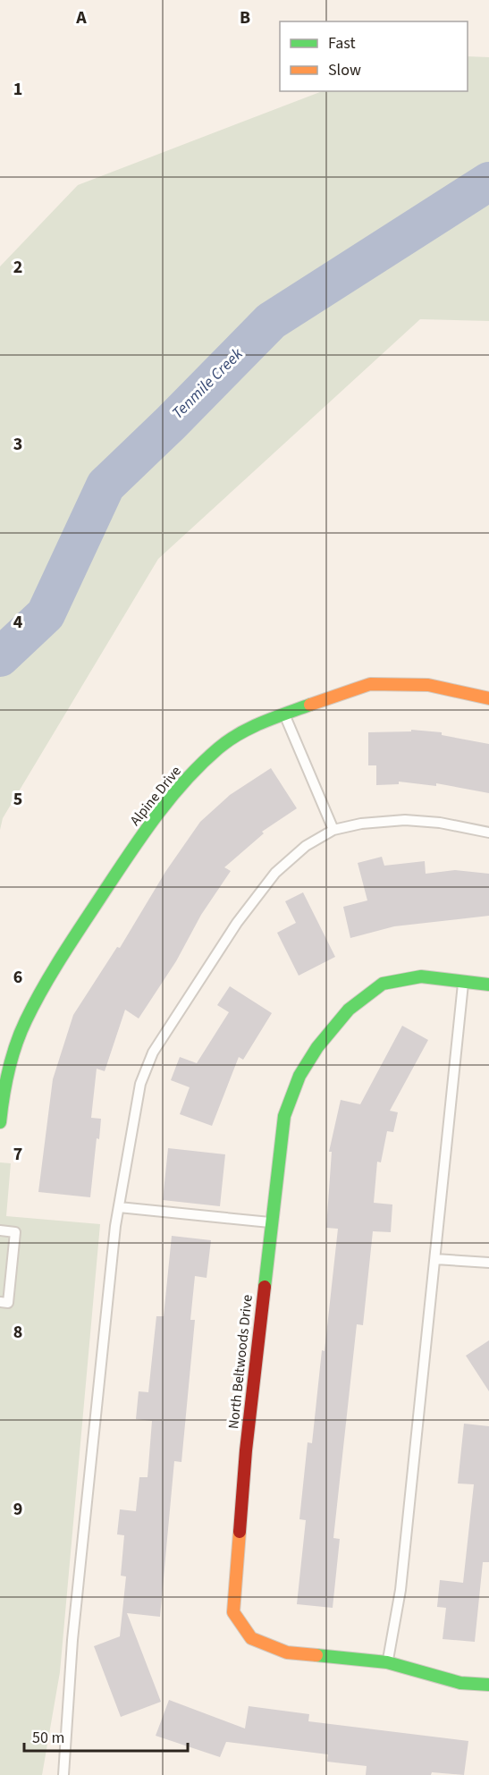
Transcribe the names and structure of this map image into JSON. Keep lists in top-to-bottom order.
{
  "streets": {
    "street": ["Alpine Drive", "North Beltwoods Drive"]
  },
  "water": ["Tenmile Creek"],
  "legend": ["Fast", "Slow"],
  "scale_bar": "50 m",
  "grid": {
    "columns": ["A", "B"],
    "rows": [
      "1",
      "2",
      "3",
      "4",
      "5",
      "6",
      "7",
      "8",
      "9"
    ]
  }
}
